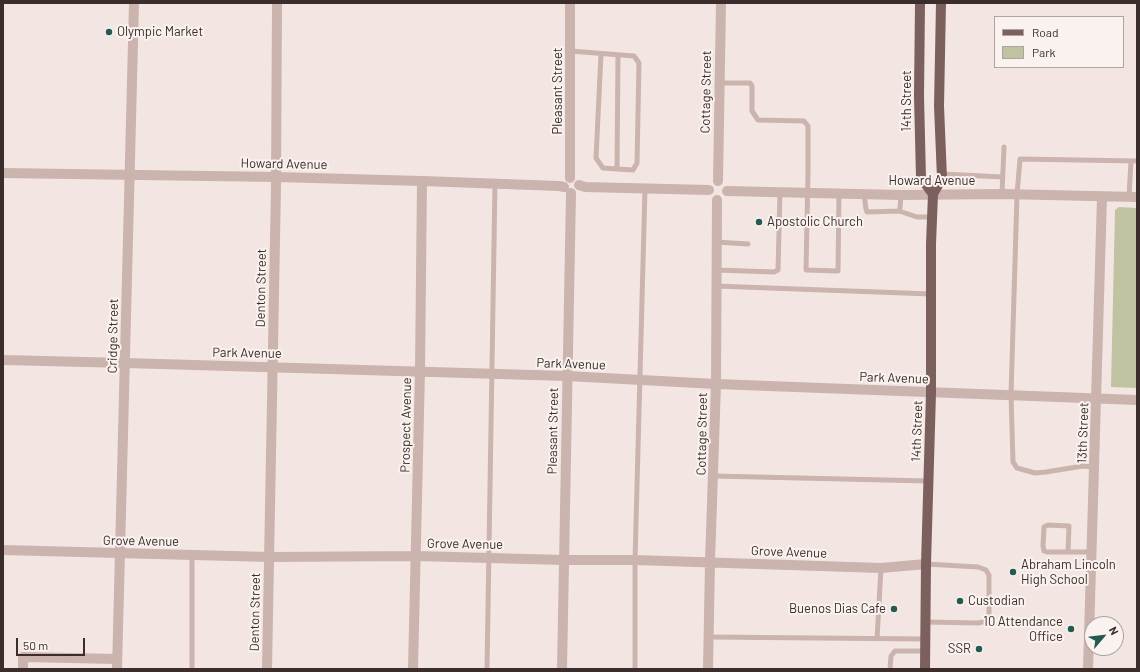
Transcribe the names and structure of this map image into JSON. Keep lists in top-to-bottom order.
{
  "streets": {
    "main road": ["14th Street"],
    "street": [
      "Pleasant Street",
      "Cottage Street",
      "Howard Avenue",
      "Denton Street",
      "Cridge Street",
      "Park Avenue",
      "Prospect Avenue",
      "13th Street",
      "Grove Avenue"
    ]
  },
  "crossings": [
    ["Pleasant Street", "Howard Avenue"],
    ["Pleasant Street", "Park Avenue"],
    ["Pleasant Street", "Grove Avenue"],
    ["Cottage Street", "Howard Avenue"],
    ["Cottage Street", "Park Avenue"],
    ["Cottage Street", "Grove Avenue"],
    ["14th Street", "Howard Avenue"],
    ["14th Street", "Park Avenue"],
    ["14th Street", "Grove Avenue"],
    ["Howard Avenue", "Denton Street"],
    ["Howard Avenue", "Cridge Street"],
    ["Howard Avenue", "Prospect Avenue"],
    ["Howard Avenue", "13th Street"],
    ["Denton Street", "Park Avenue"],
    ["Denton Street", "Grove Avenue"],
    ["Cridge Street", "Park Avenue"],
    ["Cridge Street", "Grove Avenue"],
    ["Park Avenue", "Prospect Avenue"],
    ["Park Avenue", "13th Street"],
    ["Prospect Avenue", "Grove Avenue"]
  ],
  "places": [
    "Olympic Market",
    "Apostolic Church",
    "Abraham Lincoln High School",
    "Custodian",
    "Buenos Dias Cafe",
    "10 Attendance Office",
    "SSR"
  ],
  "legend": ["Road", "Park"],
  "scale_bar": "50 m",
  "north": "top right"
}
